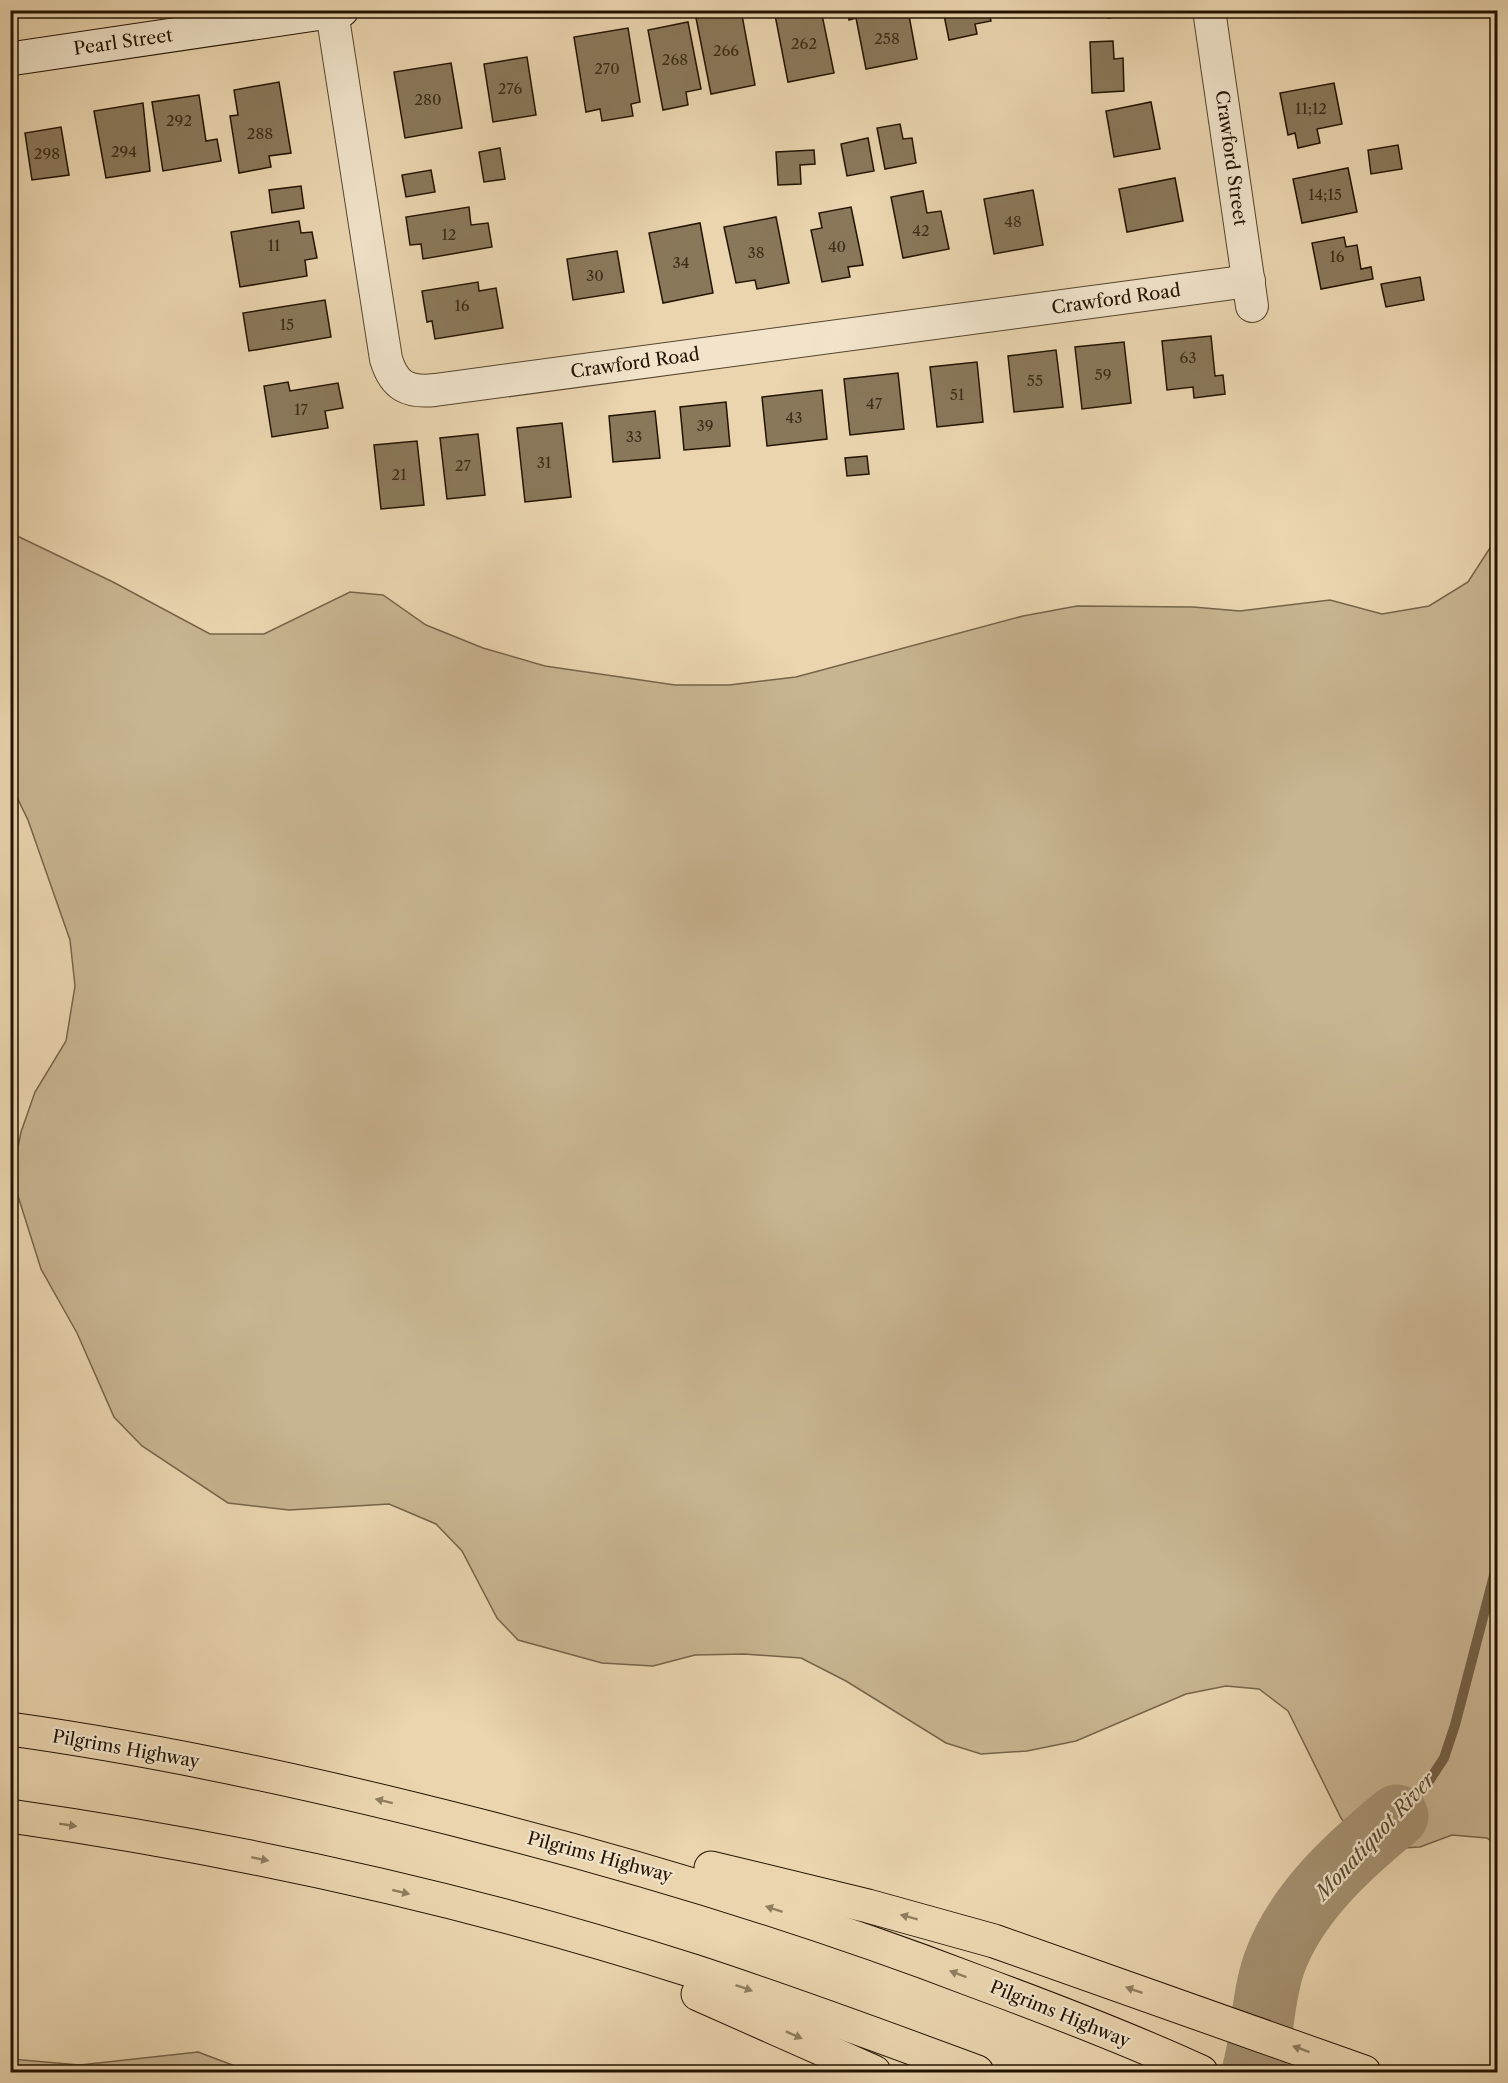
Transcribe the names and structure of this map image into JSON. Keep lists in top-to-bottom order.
{
  "streets": {
    "highway": ["Pilgrims Highway"],
    "main road": ["Pearl Street"],
    "street": ["Crawford Street", "Crawford Road"]
  },
  "crossings": [
    ["Pearl Street", "Crawford Road"],
    ["Crawford Street", "Crawford Road"]
  ],
  "water": ["Monatiquot River"],
  "house_numbers": [
    "258",
    "262",
    "266",
    "268",
    "270",
    "276",
    "280",
    "11;12",
    "292",
    "288",
    "294",
    "298",
    "14;15",
    "48",
    "42",
    "12",
    "11",
    "40",
    "38",
    "16",
    "34",
    "30",
    "16",
    "15",
    "63",
    "59",
    "55",
    "51",
    "47",
    "17",
    "43",
    "39",
    "33",
    "31",
    "27",
    "21"
  ]
}
